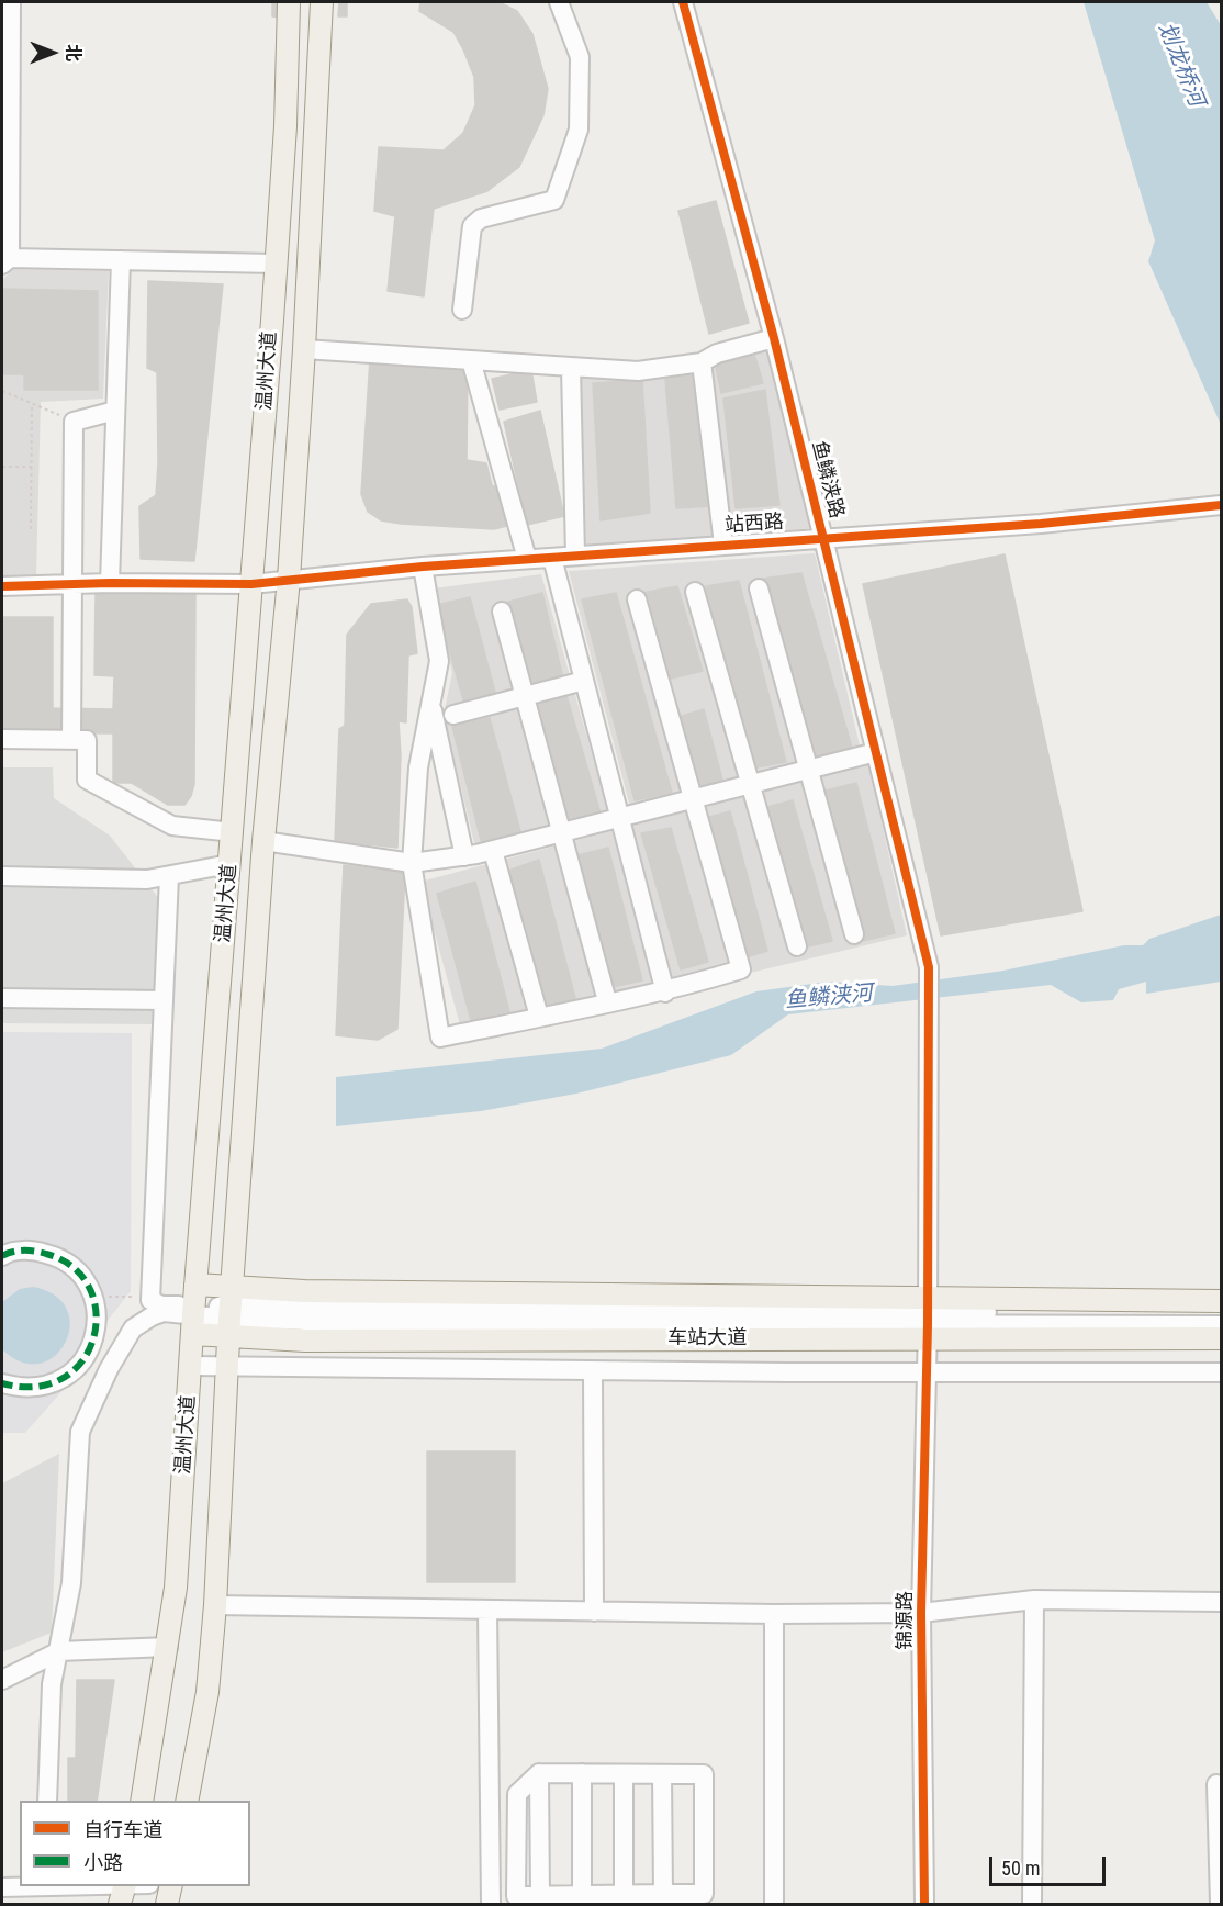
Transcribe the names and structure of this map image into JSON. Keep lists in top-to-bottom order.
{
  "streets": {
    "main road": ["温州大道", "车站大道"],
    "street": ["鱼鳞浃路", "站西路", "锦源路"]
  },
  "crossings": [
    ["温州大道", "站西路"],
    ["温州大道", "车站大道"],
    ["鱼鳞浃路", "站西路"],
    ["鱼鳞浃路", "锦源路"],
    ["车站大道", "锦源路"]
  ],
  "water": ["划龙桥河", "鱼鳞浃河"],
  "legend": ["自行车道", "小路"],
  "scale_bar": "50 m",
  "north": "right"
}
